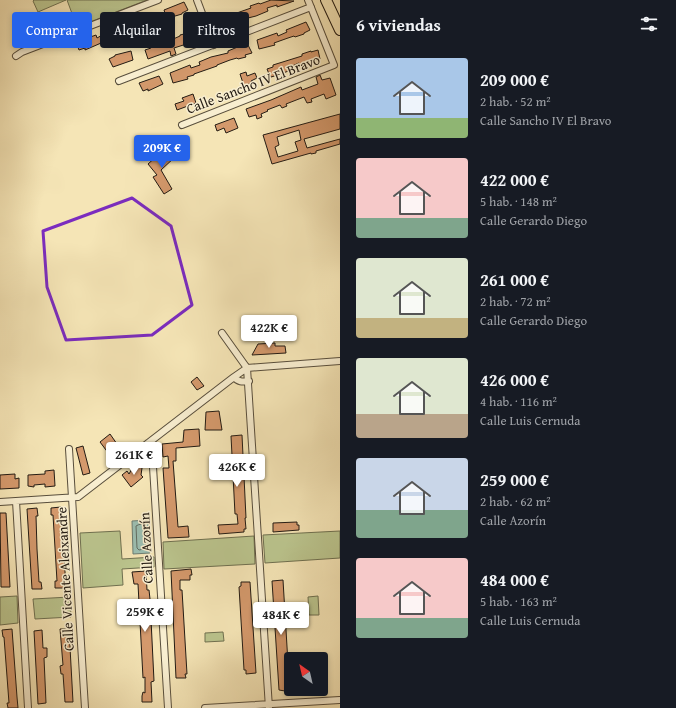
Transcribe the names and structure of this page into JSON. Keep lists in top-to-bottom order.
{
  "streets": {
    "street": ["Calle Sancho IV El Bravo", "Calle Azorín", "Calle Vicente Aleixandre"]
  },
  "north": "top left",
  "page": {
    "heading": "6 viviendas",
    "chip": ["Comprar", "Alquilar", "Filtros"],
    "list": [
      {
        "name": "209 000 €",
        "note": "2 hab. · 52 m² · Calle Sancho IV El Bravo"
      },
      {
        "name": "422 000 €",
        "note": "5 hab. · 148 m² · Calle Gerardo Diego"
      },
      {
        "name": "261 000 €",
        "note": "2 hab. · 72 m² · Calle Gerardo Diego"
      },
      {
        "name": "426 000 €",
        "note": "4 hab. · 116 m² · Calle Luis Cernuda"
      },
      {
        "name": "259 000 €",
        "note": "2 hab. · 62 m² · Calle Azorín"
      },
      {
        "name": "484 000 €",
        "note": "5 hab. · 163 m² · Calle Luis Cernuda"
      }
    ],
    "price": [
      "209K €",
      "422K €",
      "261K €",
      "426K €",
      "259K €",
      "484K €"
    ]
  }
}
